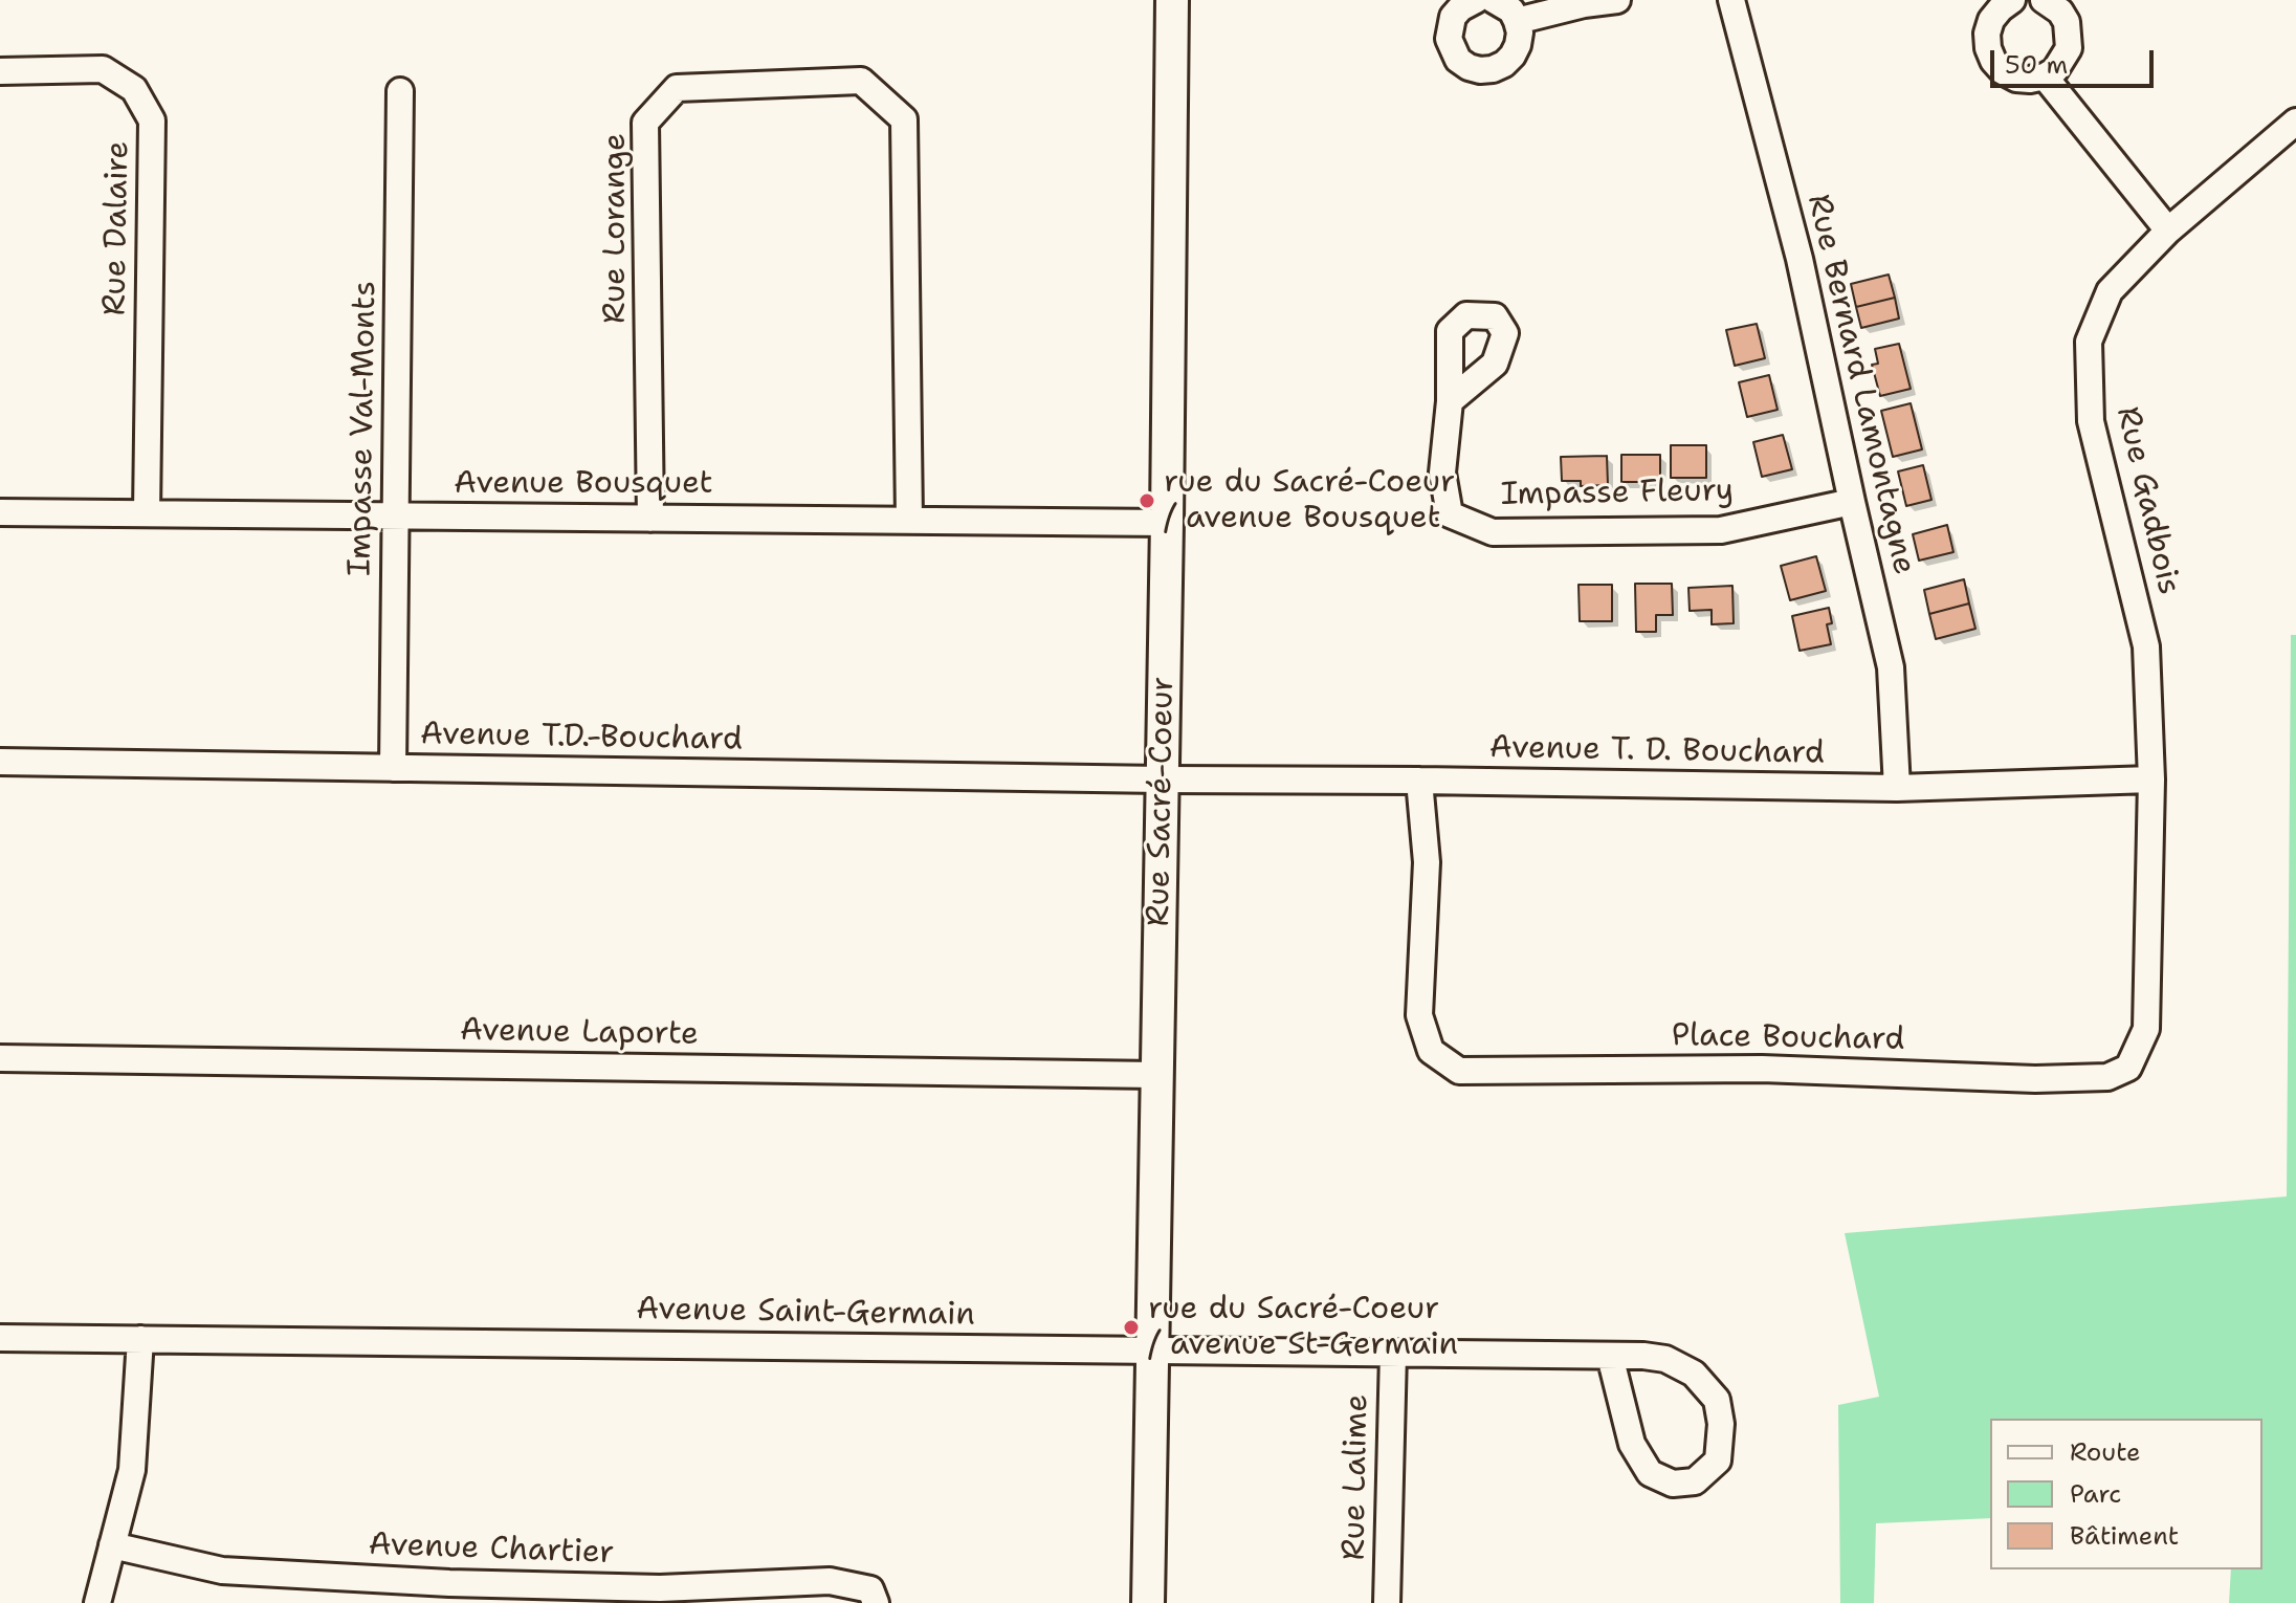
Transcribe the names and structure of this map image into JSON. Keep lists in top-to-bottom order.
{
  "streets": {
    "street": [
      "Rue Dalaire",
      "Rue Lorange",
      "Rue Bernard Lamontagne",
      "Impasse Val-Monts",
      "Avenue Bousquet",
      "Impasse Fleury",
      "Rue Gadbois",
      "Avenue T.D.-Bouchard",
      "Avenue T. D. Bouchard",
      "Rue Sacré-Coeur",
      "Avenue Laporte",
      "Place Bouchard",
      "Avenue Saint-Germain",
      "Rue Lalime",
      "Avenue Chartier"
    ]
  },
  "crossings": [
    ["Rue Dalaire", "Avenue Bousquet"],
    ["Rue Lorange", "Avenue Bousquet"],
    ["Rue Bernard Lamontagne", "Impasse Fleury"],
    ["Rue Bernard Lamontagne", "Avenue T. D. Bouchard"],
    ["Impasse Val-Monts", "Avenue Bousquet"],
    ["Impasse Val-Monts", "Avenue T.D.-Bouchard"],
    ["Avenue Bousquet", "Rue Sacré-Coeur"],
    ["Rue Gadbois", "Avenue T. D. Bouchard"],
    ["Rue Gadbois", "Place Bouchard"],
    ["Avenue T.D.-Bouchard", "Avenue T. D. Bouchard"],
    ["Avenue T.D.-Bouchard", "Rue Sacré-Coeur"],
    ["Avenue T. D. Bouchard", "Rue Sacré-Coeur"],
    ["Avenue T. D. Bouchard", "Place Bouchard"],
    ["Rue Sacré-Coeur", "Avenue Laporte"],
    ["Rue Sacré-Coeur", "Avenue Saint-Germain"],
    ["Avenue Saint-Germain", "Rue Lalime"]
  ],
  "places": ["rue du Sacré-Coeur / avenue Bousquet", "rue du Sacré-Coeur / avenue St-Germain"],
  "legend": ["Route", "Parc", "Bâtiment"],
  "scale_bar": "50 m"
}
